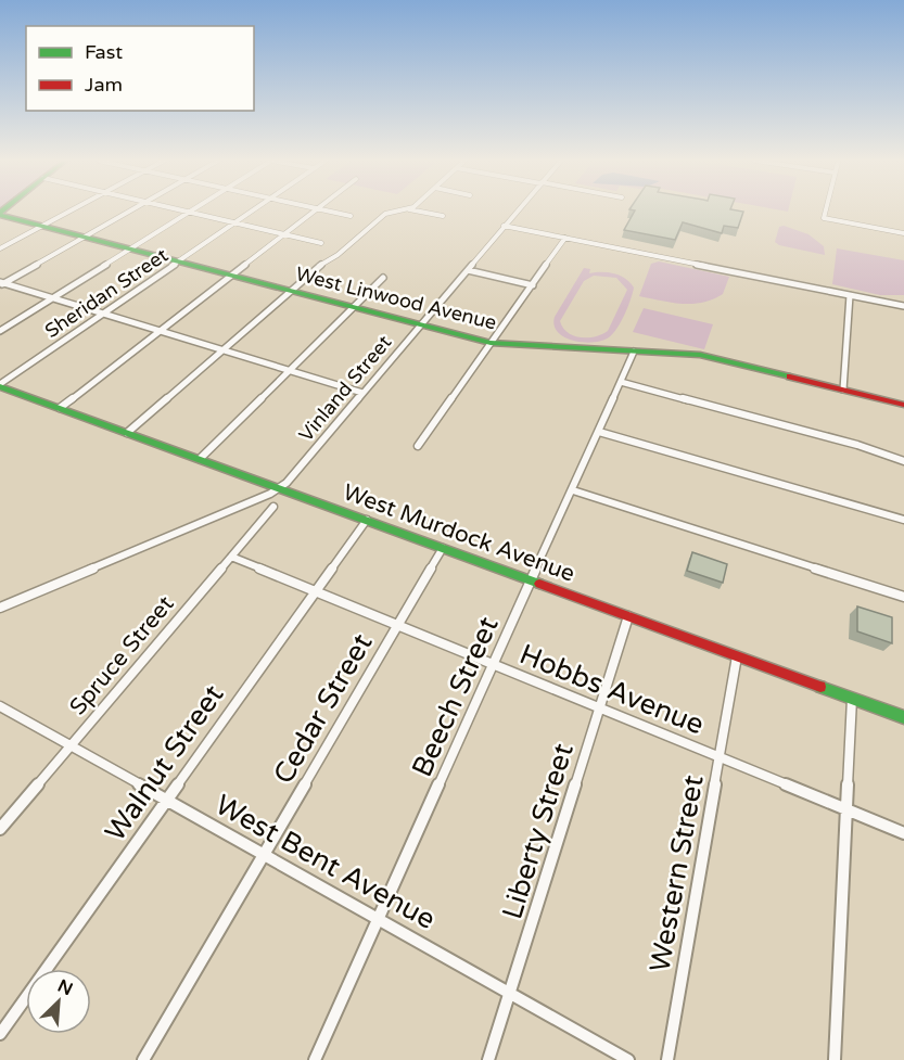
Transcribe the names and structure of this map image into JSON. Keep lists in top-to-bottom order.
{
  "streets": {
    "street": [
      "Sheridan Street",
      "West Linwood Avenue",
      "Vinland Street",
      "West Murdock Avenue",
      "Spruce Street",
      "Hobbs Avenue",
      "Beech Street",
      "Cedar Street",
      "Walnut Street",
      "Liberty Street",
      "West Bent Avenue",
      "Western Street"
    ]
  },
  "crossings": [
    ["Sheridan Street", "West Linwood Avenue"],
    ["Sheridan Street", "West Murdock Avenue"],
    ["West Linwood Avenue", "Vinland Street"],
    ["West Linwood Avenue", "Beech Street"],
    ["Vinland Street", "West Murdock Avenue"],
    ["West Murdock Avenue", "Beech Street"],
    ["West Murdock Avenue", "Cedar Street"],
    ["West Murdock Avenue", "Walnut Street"],
    ["West Murdock Avenue", "Liberty Street"],
    ["West Murdock Avenue", "Western Street"],
    ["Spruce Street", "Hobbs Avenue"],
    ["Spruce Street", "West Bent Avenue"],
    ["Hobbs Avenue", "Beech Street"],
    ["Hobbs Avenue", "Cedar Street"],
    ["Hobbs Avenue", "Walnut Street"],
    ["Hobbs Avenue", "Liberty Street"],
    ["Hobbs Avenue", "Western Street"],
    ["Beech Street", "West Bent Avenue"],
    ["Cedar Street", "West Bent Avenue"],
    ["Walnut Street", "West Bent Avenue"],
    ["Liberty Street", "West Bent Avenue"]
  ],
  "legend": ["Fast", "Jam"],
  "north": "top right"
}
